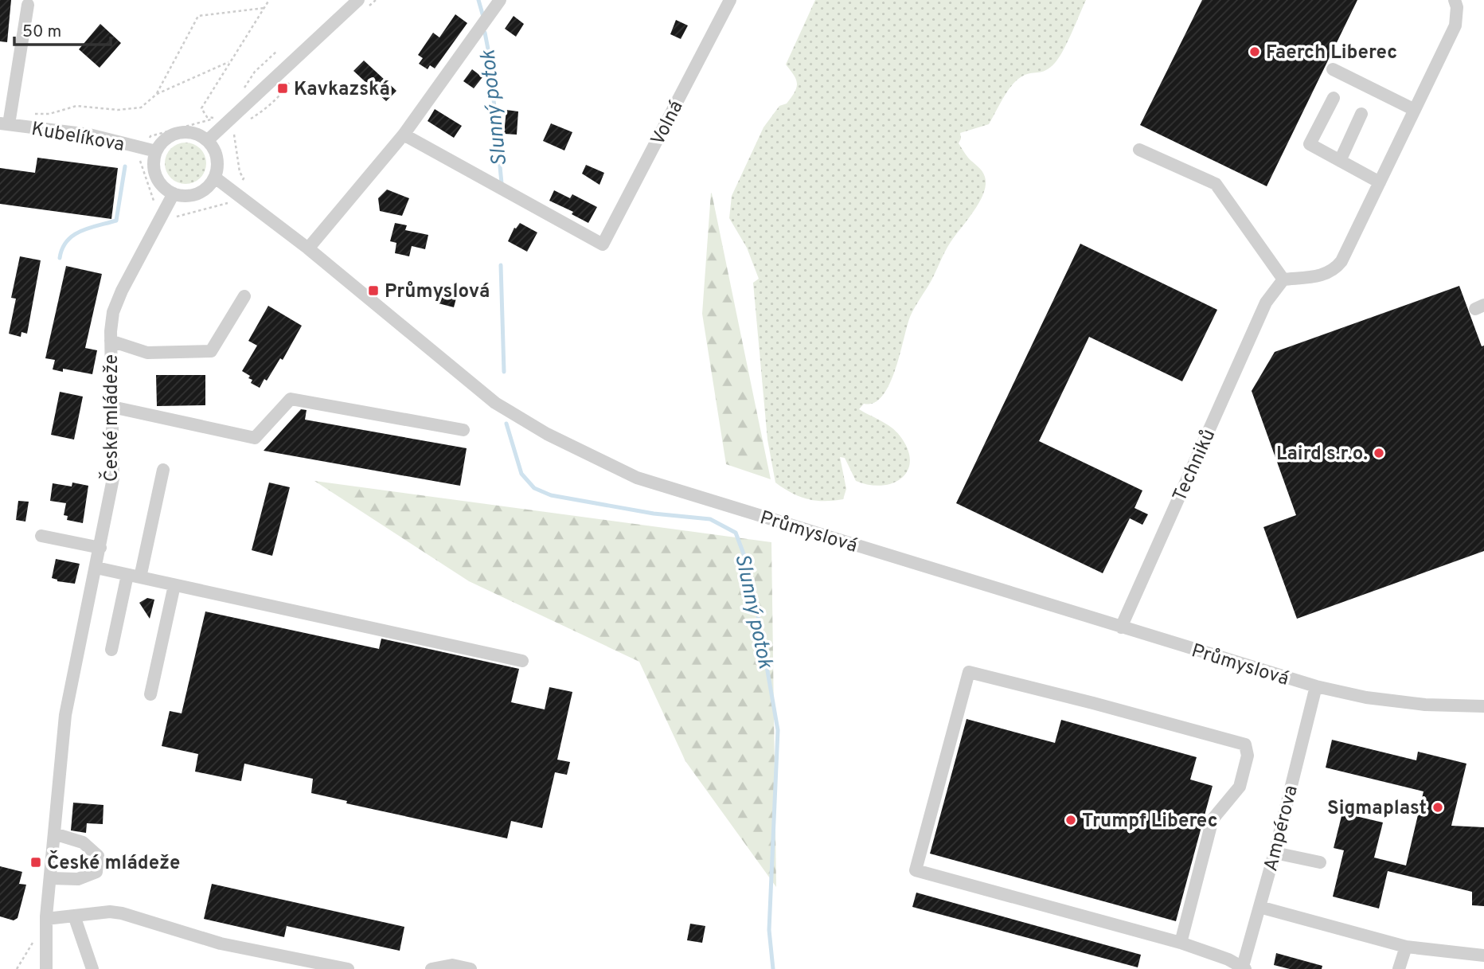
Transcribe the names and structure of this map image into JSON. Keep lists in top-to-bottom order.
{
  "streets": {
    "street": [
      "Volná",
      "Kubelíkova",
      "České mládeže",
      "Techniků",
      "Průmyslová",
      "Ampérova"
    ]
  },
  "crossings": [
    ["Kubelíkova", "České mládeže"],
    ["Kubelíkova", "Průmyslová"],
    ["České mládeže", "Průmyslová"],
    ["Techniků", "Průmyslová"],
    ["Průmyslová", "Ampérova"]
  ],
  "water": ["Slunný potok"],
  "places": {
    "other": [
      "Faerch Liberec",
      "Laird s.r.o.",
      "Sigmaplast",
      "Trumpf Liberec"
    ],
    "transit": ["Kavkazská", "Průmyslová", "České mládeže"]
  },
  "scale_bar": "50 m"
}
